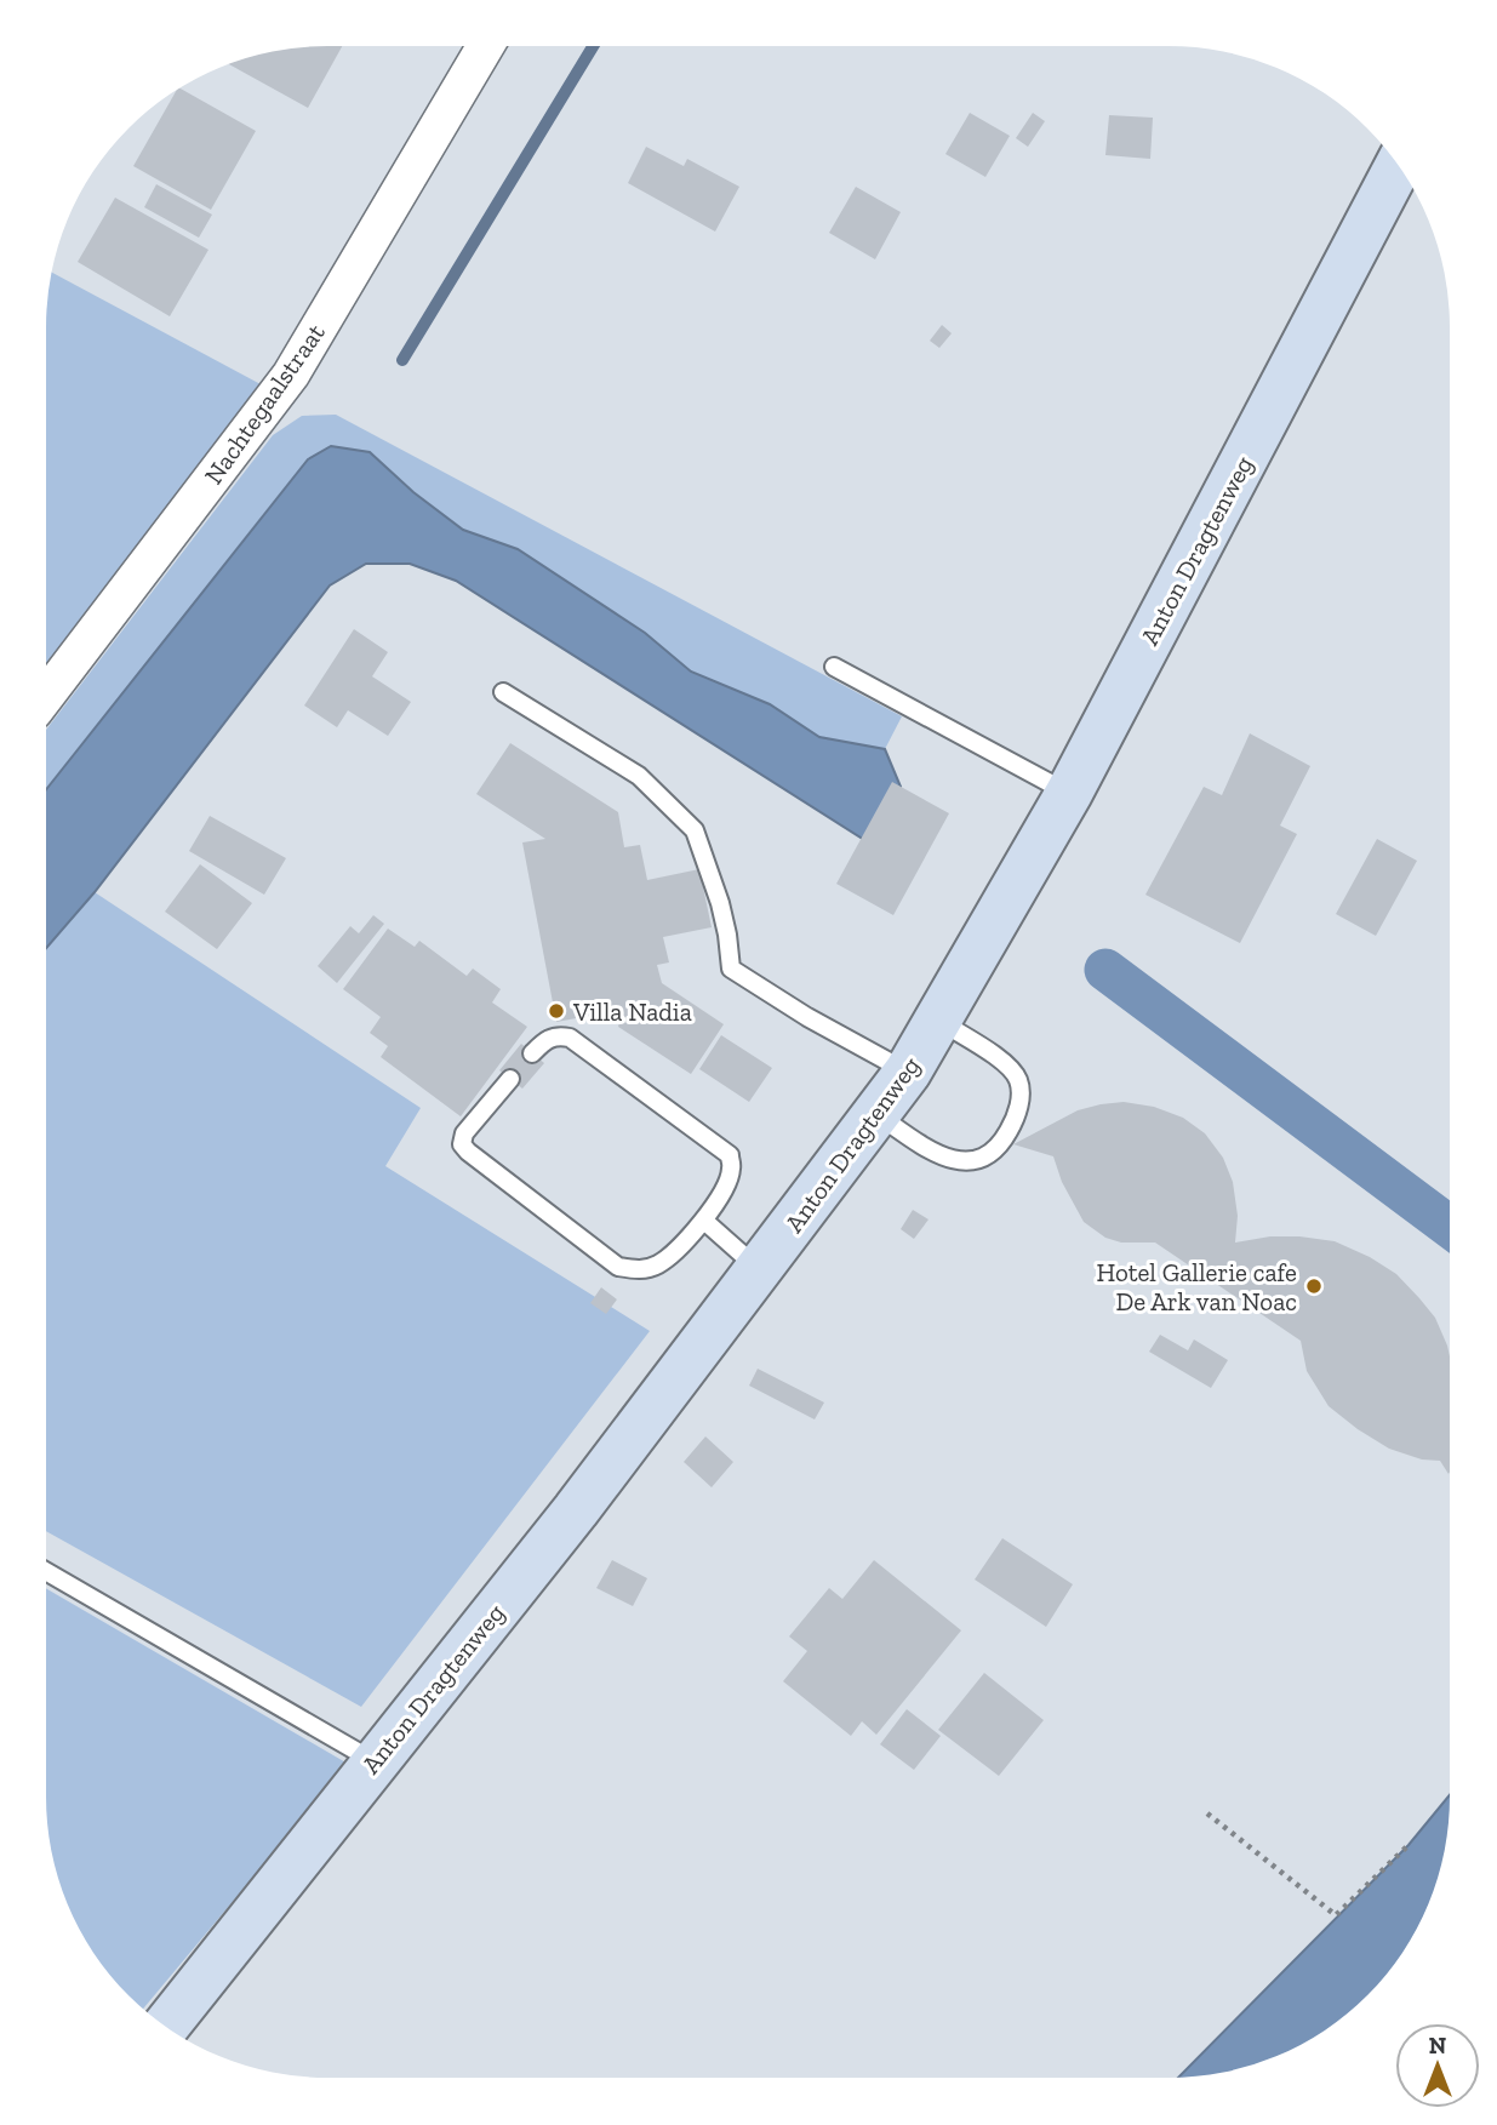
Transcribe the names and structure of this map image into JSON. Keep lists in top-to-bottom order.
{
  "streets": {
    "main road": ["Anton Dragtenweg"],
    "street": ["Nachtegaalstraat"]
  },
  "places": ["Villa Nadia", "Hotel Gallerie cafe De Ark van Noac"],
  "north": "top"
}
